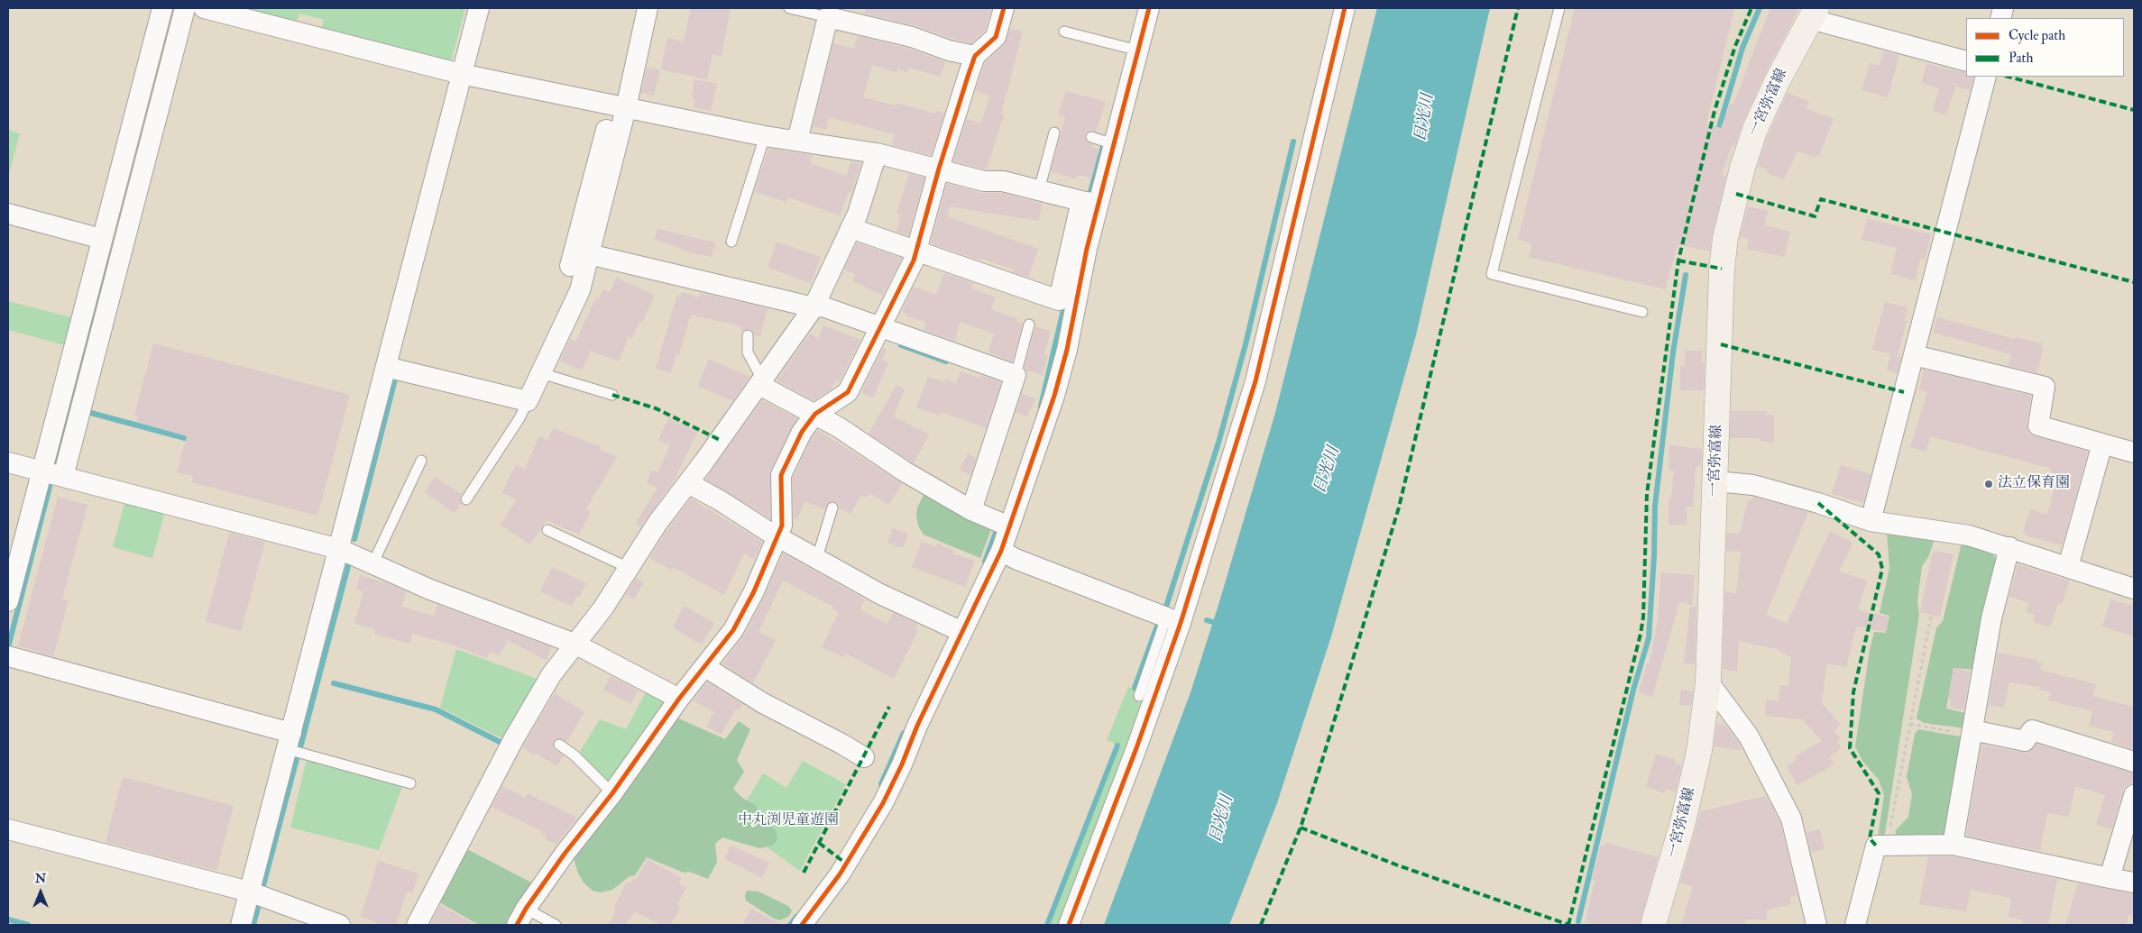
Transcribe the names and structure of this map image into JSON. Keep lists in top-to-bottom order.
{
  "streets": {
    "main road": ["一宮弥富線"]
  },
  "water": ["日光川"],
  "parks": ["中丸渕児童遊園"],
  "places": ["法立保育園"],
  "legend": ["Cycle path", "Path"],
  "north": "top"
}
